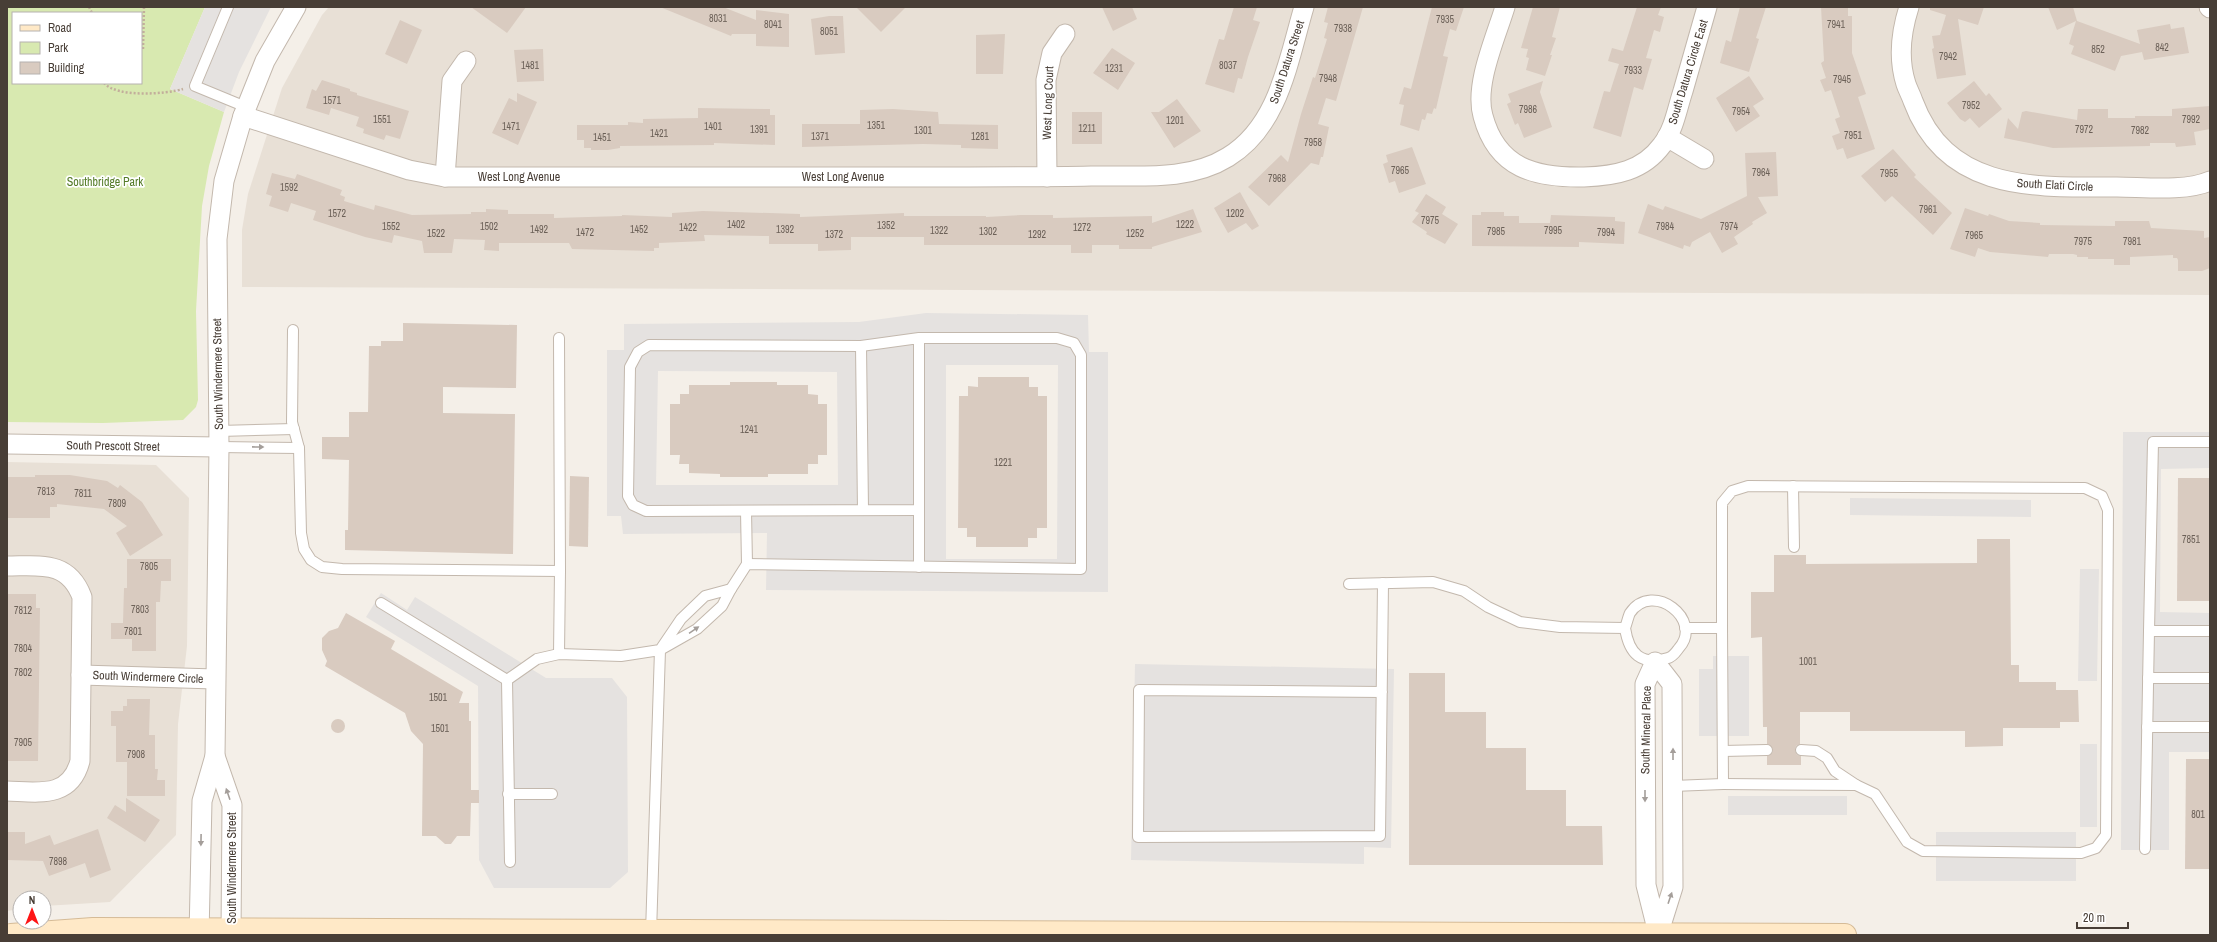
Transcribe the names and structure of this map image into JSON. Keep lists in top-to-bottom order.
{
  "streets": {
    "street": [
      "South Datura Street",
      "South Datura Circle East",
      "West Long Court",
      "West Long Avenue",
      "South Elati Circle",
      "South Windermere Street",
      "South Prescott Street",
      "South Windermere Circle",
      "South Mineral Place"
    ]
  },
  "crossings": [
    ["South Datura Street", "West Long Avenue"],
    ["West Long Court", "West Long Avenue"],
    ["West Long Avenue", "South Windermere Street"],
    ["South Windermere Street", "South Prescott Street"],
    ["South Windermere Street", "South Windermere Circle"]
  ],
  "parks": ["Southbridge Park"],
  "house_numbers": [
    "8031",
    "7935",
    "8041",
    "7941",
    "7938",
    "8051",
    "842",
    "852",
    "7942",
    "1481",
    "8037",
    "1231",
    "7933",
    "7948",
    "7945",
    "1571",
    "7952",
    "7986",
    "7954",
    "1551",
    "7992",
    "1201",
    "1351",
    "1471",
    "1401",
    "1211",
    "1391",
    "7972",
    "1301",
    "7982",
    "1421",
    "7951",
    "1371",
    "1281",
    "1451",
    "7958",
    "7965",
    "7964",
    "7955",
    "7968",
    "1592",
    "7961",
    "1572",
    "1202",
    "7975",
    "1402",
    "1222",
    "1352",
    "1552",
    "1502",
    "7984",
    "7974",
    "1422",
    "1272",
    "1492",
    "1452",
    "1392",
    "1322",
    "7995",
    "1302",
    "7985",
    "1472",
    "7994",
    "1522",
    "1252",
    "1372",
    "1292",
    "7965",
    "7975",
    "7981",
    "1241",
    "1221",
    "7813",
    "7811",
    "7809",
    "7851",
    "7805",
    "7803",
    "7812",
    "7801",
    "7804",
    "1001",
    "7802",
    "1501",
    "1501",
    "7905",
    "7908",
    "801",
    "7898"
  ],
  "legend": ["Road", "Park", "Building"],
  "scale_bar": "20 m",
  "north": "top"
}
